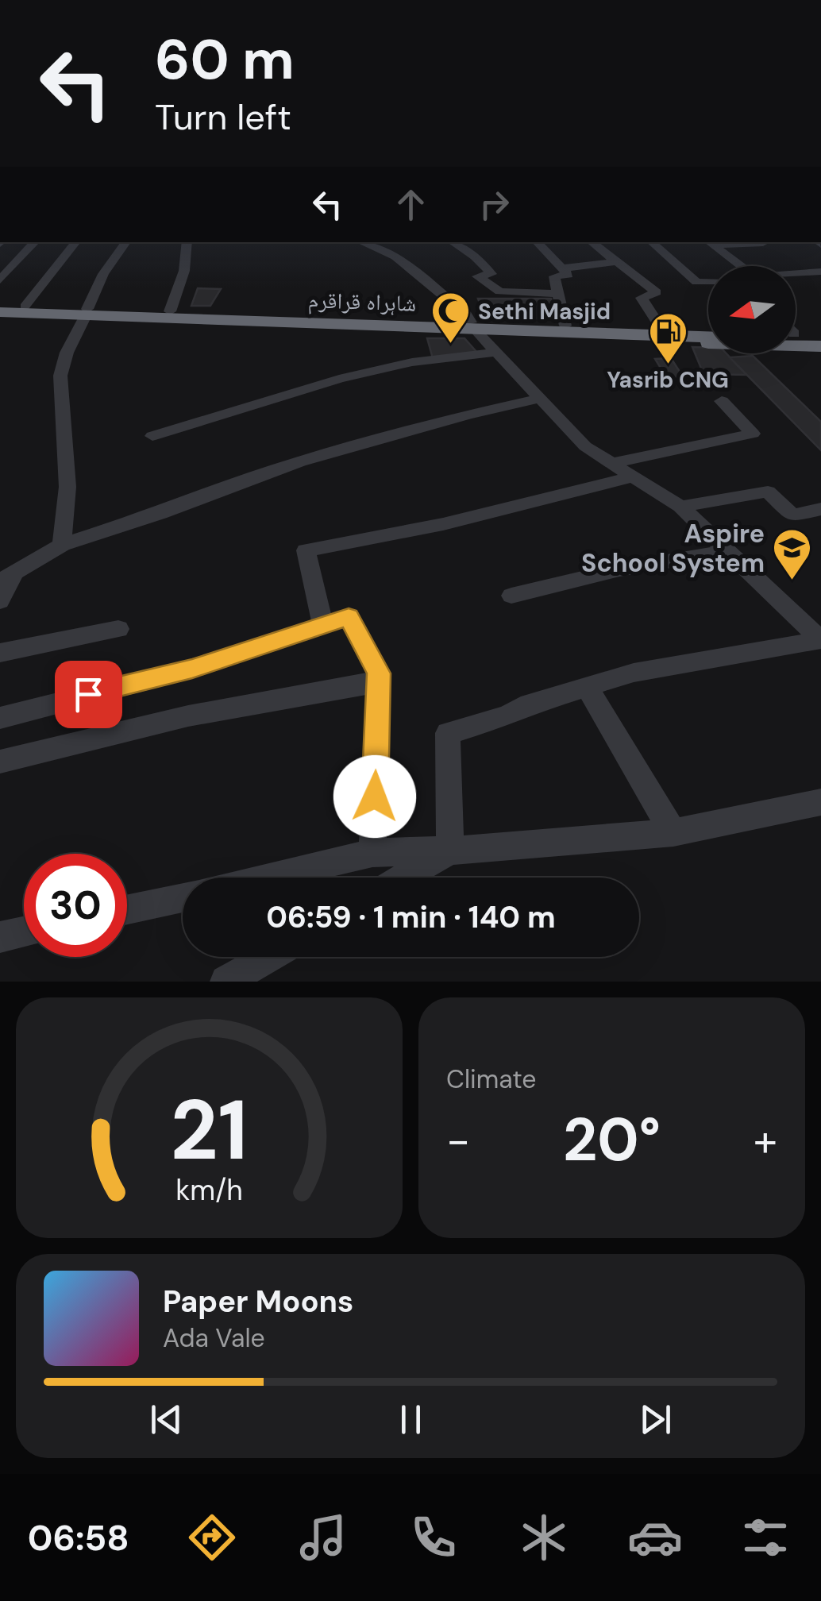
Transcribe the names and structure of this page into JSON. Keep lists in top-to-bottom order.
{
  "streets": {
    "highway": ["شاہراہ قراقرم"]
  },
  "places": {
    "mosque": ["Sethi Masjid"],
    "fuel station": ["Yasrib CNG"],
    "school or university": ["Aspire School System"]
  },
  "north": "left",
  "page": {
    "turn": ["60 m", "Turn left"],
    "limit": "30",
    "trip": "06:59 · 1 min · 140 m",
    "tile": "Climate",
    "heat": ["−", "20°", "+"],
    "song": ["Paper Moons", "Ada Vale"],
    "tabs": "06:58",
    "gauge": ["21", "km/h"]
  }
}
